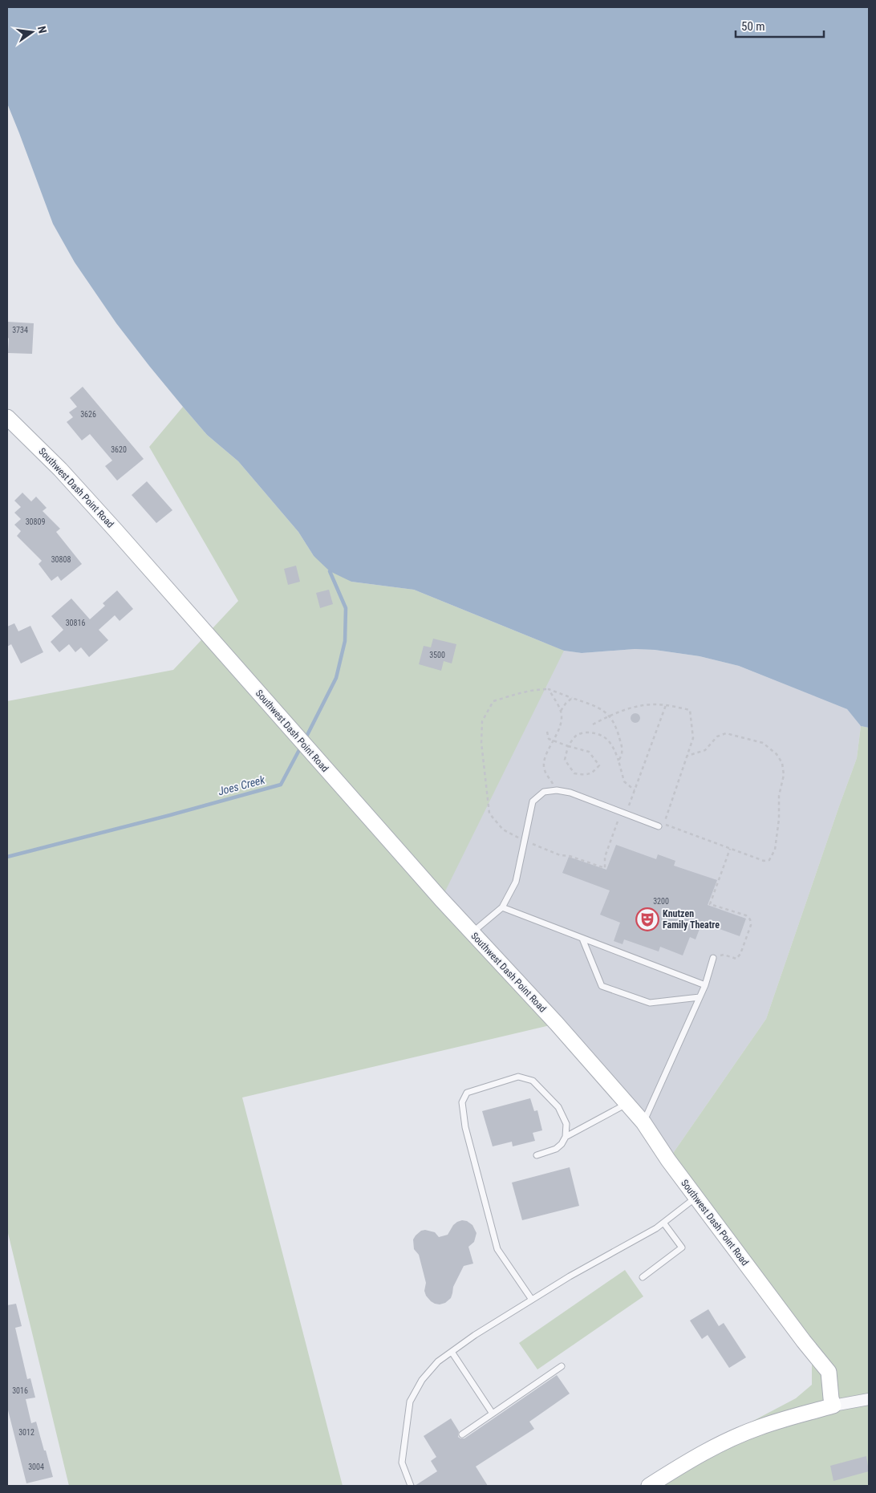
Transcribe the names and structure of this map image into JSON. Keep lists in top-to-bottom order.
{
  "streets": {
    "main road": ["Southwest Dash Point Road"]
  },
  "water": ["Joes Creek"],
  "places": {
    "theatre": ["Knutzen Family Theatre"]
  },
  "house_numbers": [
    "3734",
    "3626",
    "3620",
    "30809",
    "30808",
    "30816",
    "3500",
    "3200",
    "3016",
    "3012",
    "3004"
  ],
  "scale_bar": "50 m",
  "north": "right"
}
